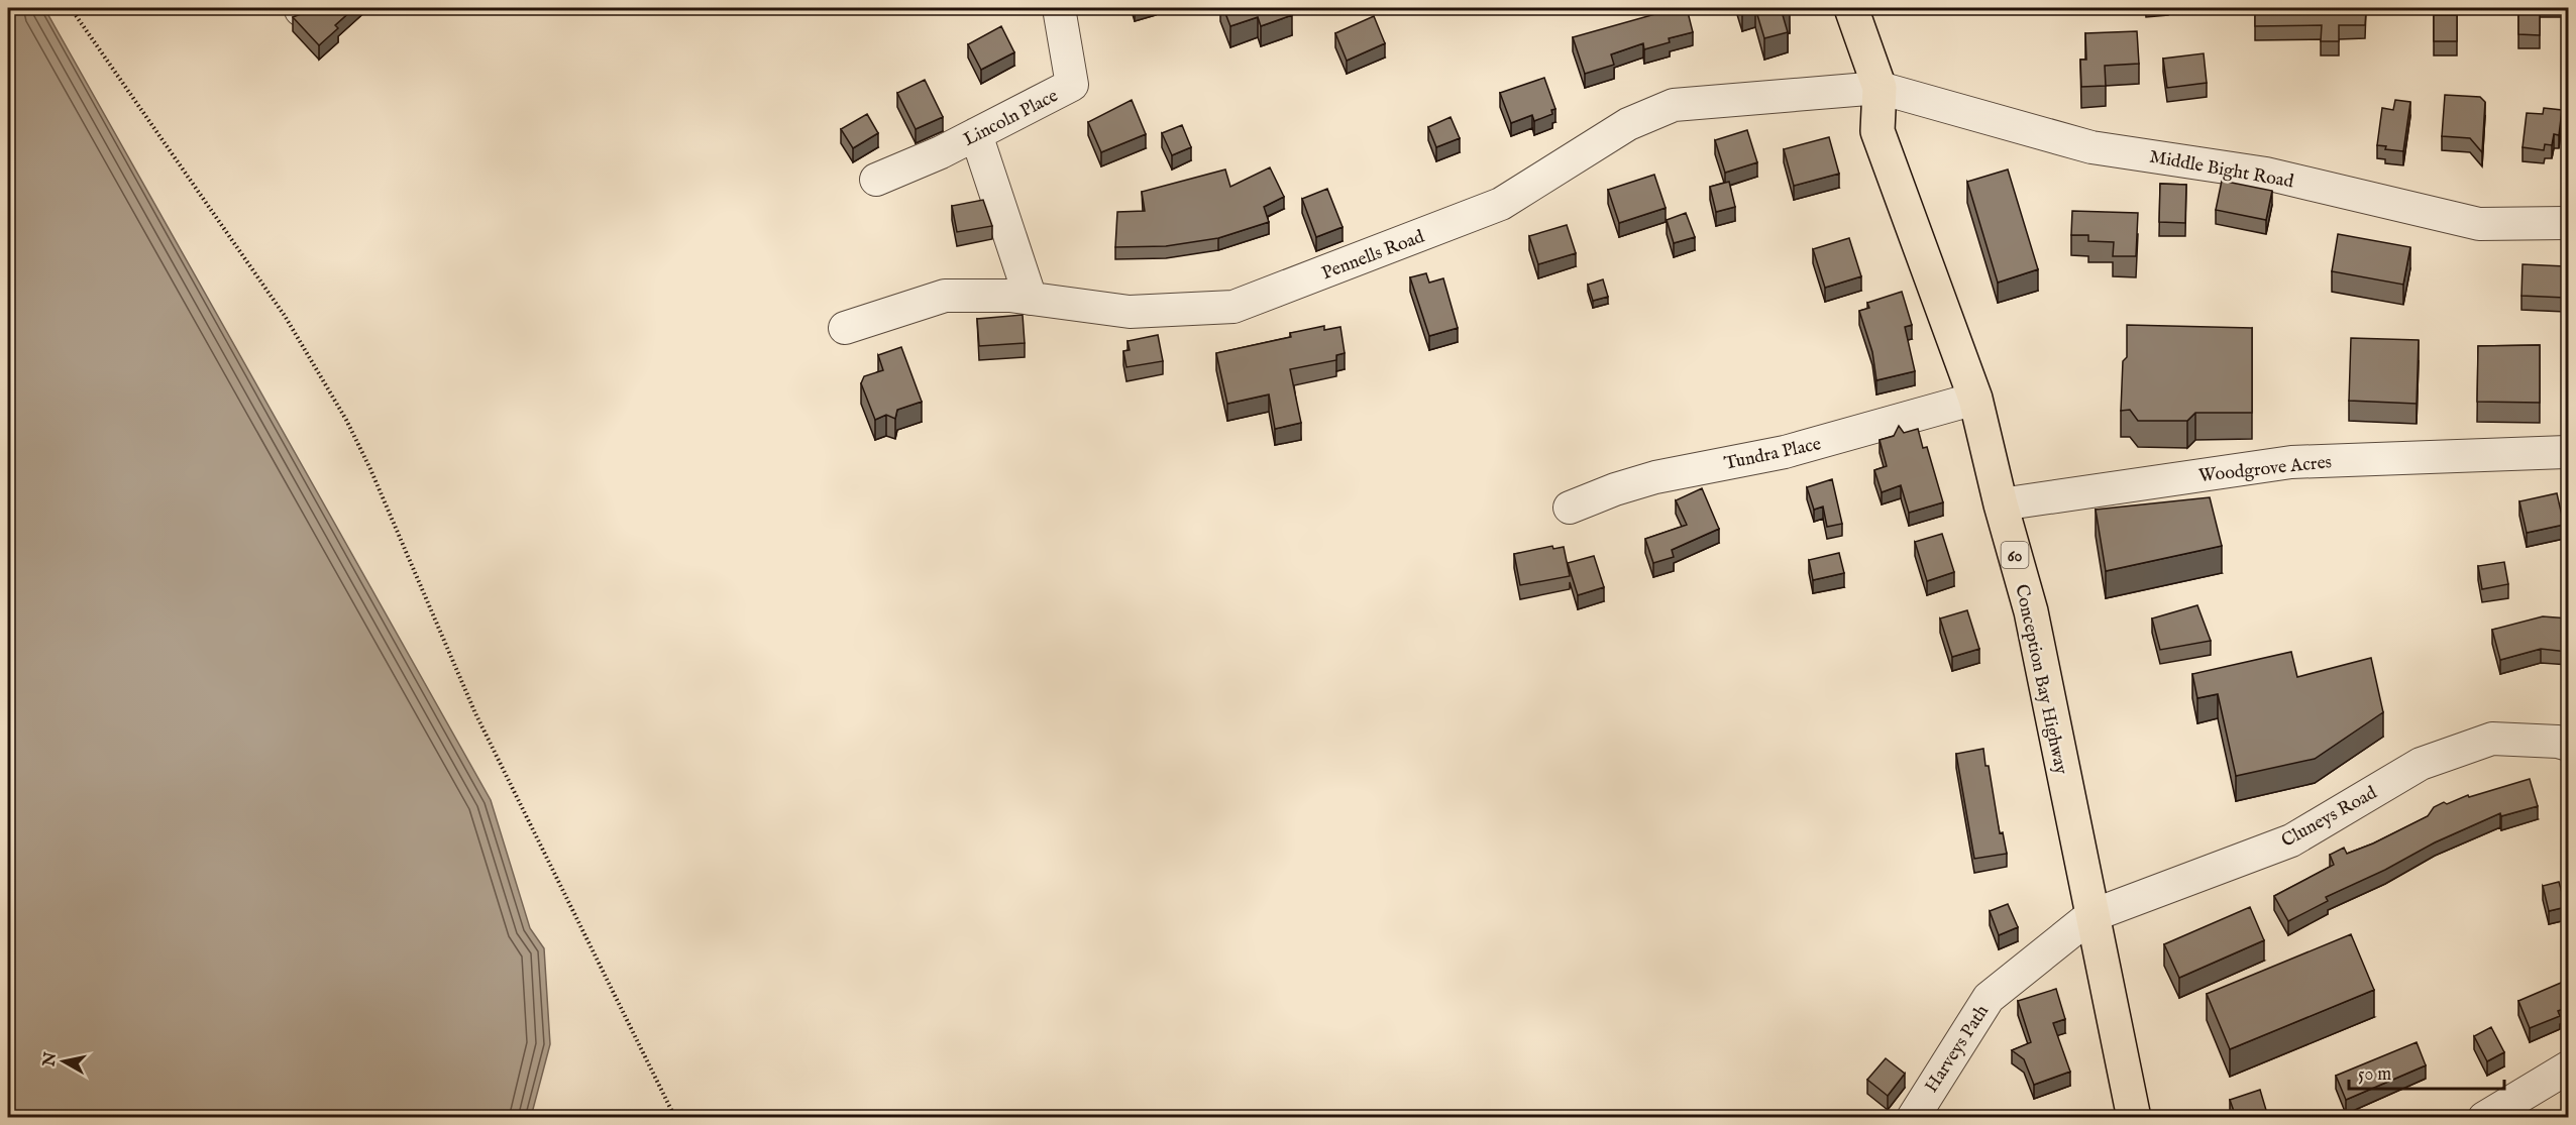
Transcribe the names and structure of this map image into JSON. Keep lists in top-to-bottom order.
{
  "streets": {
    "main road": ["60", "Conception Bay Highway"],
    "street": [
      "Lincoln Place",
      "Middle Bight Road",
      "Pennells Road",
      "Tundra Place",
      "Woodgrove Acres",
      "Cluneys Road",
      "Harveys Path"
    ]
  },
  "crossings": [
    ["Middle Bight Road", "Pennells Road"],
    ["Middle Bight Road", "Conception Bay Highway"],
    ["Pennells Road", "Conception Bay Highway"],
    ["Tundra Place", "Conception Bay Highway"],
    ["Woodgrove Acres", "Conception Bay Highway"],
    ["Conception Bay Highway", "Cluneys Road"],
    ["Conception Bay Highway", "Harveys Path"],
    ["Cluneys Road", "Harveys Path"]
  ],
  "scale_bar": "50 m",
  "north": "left"
}
